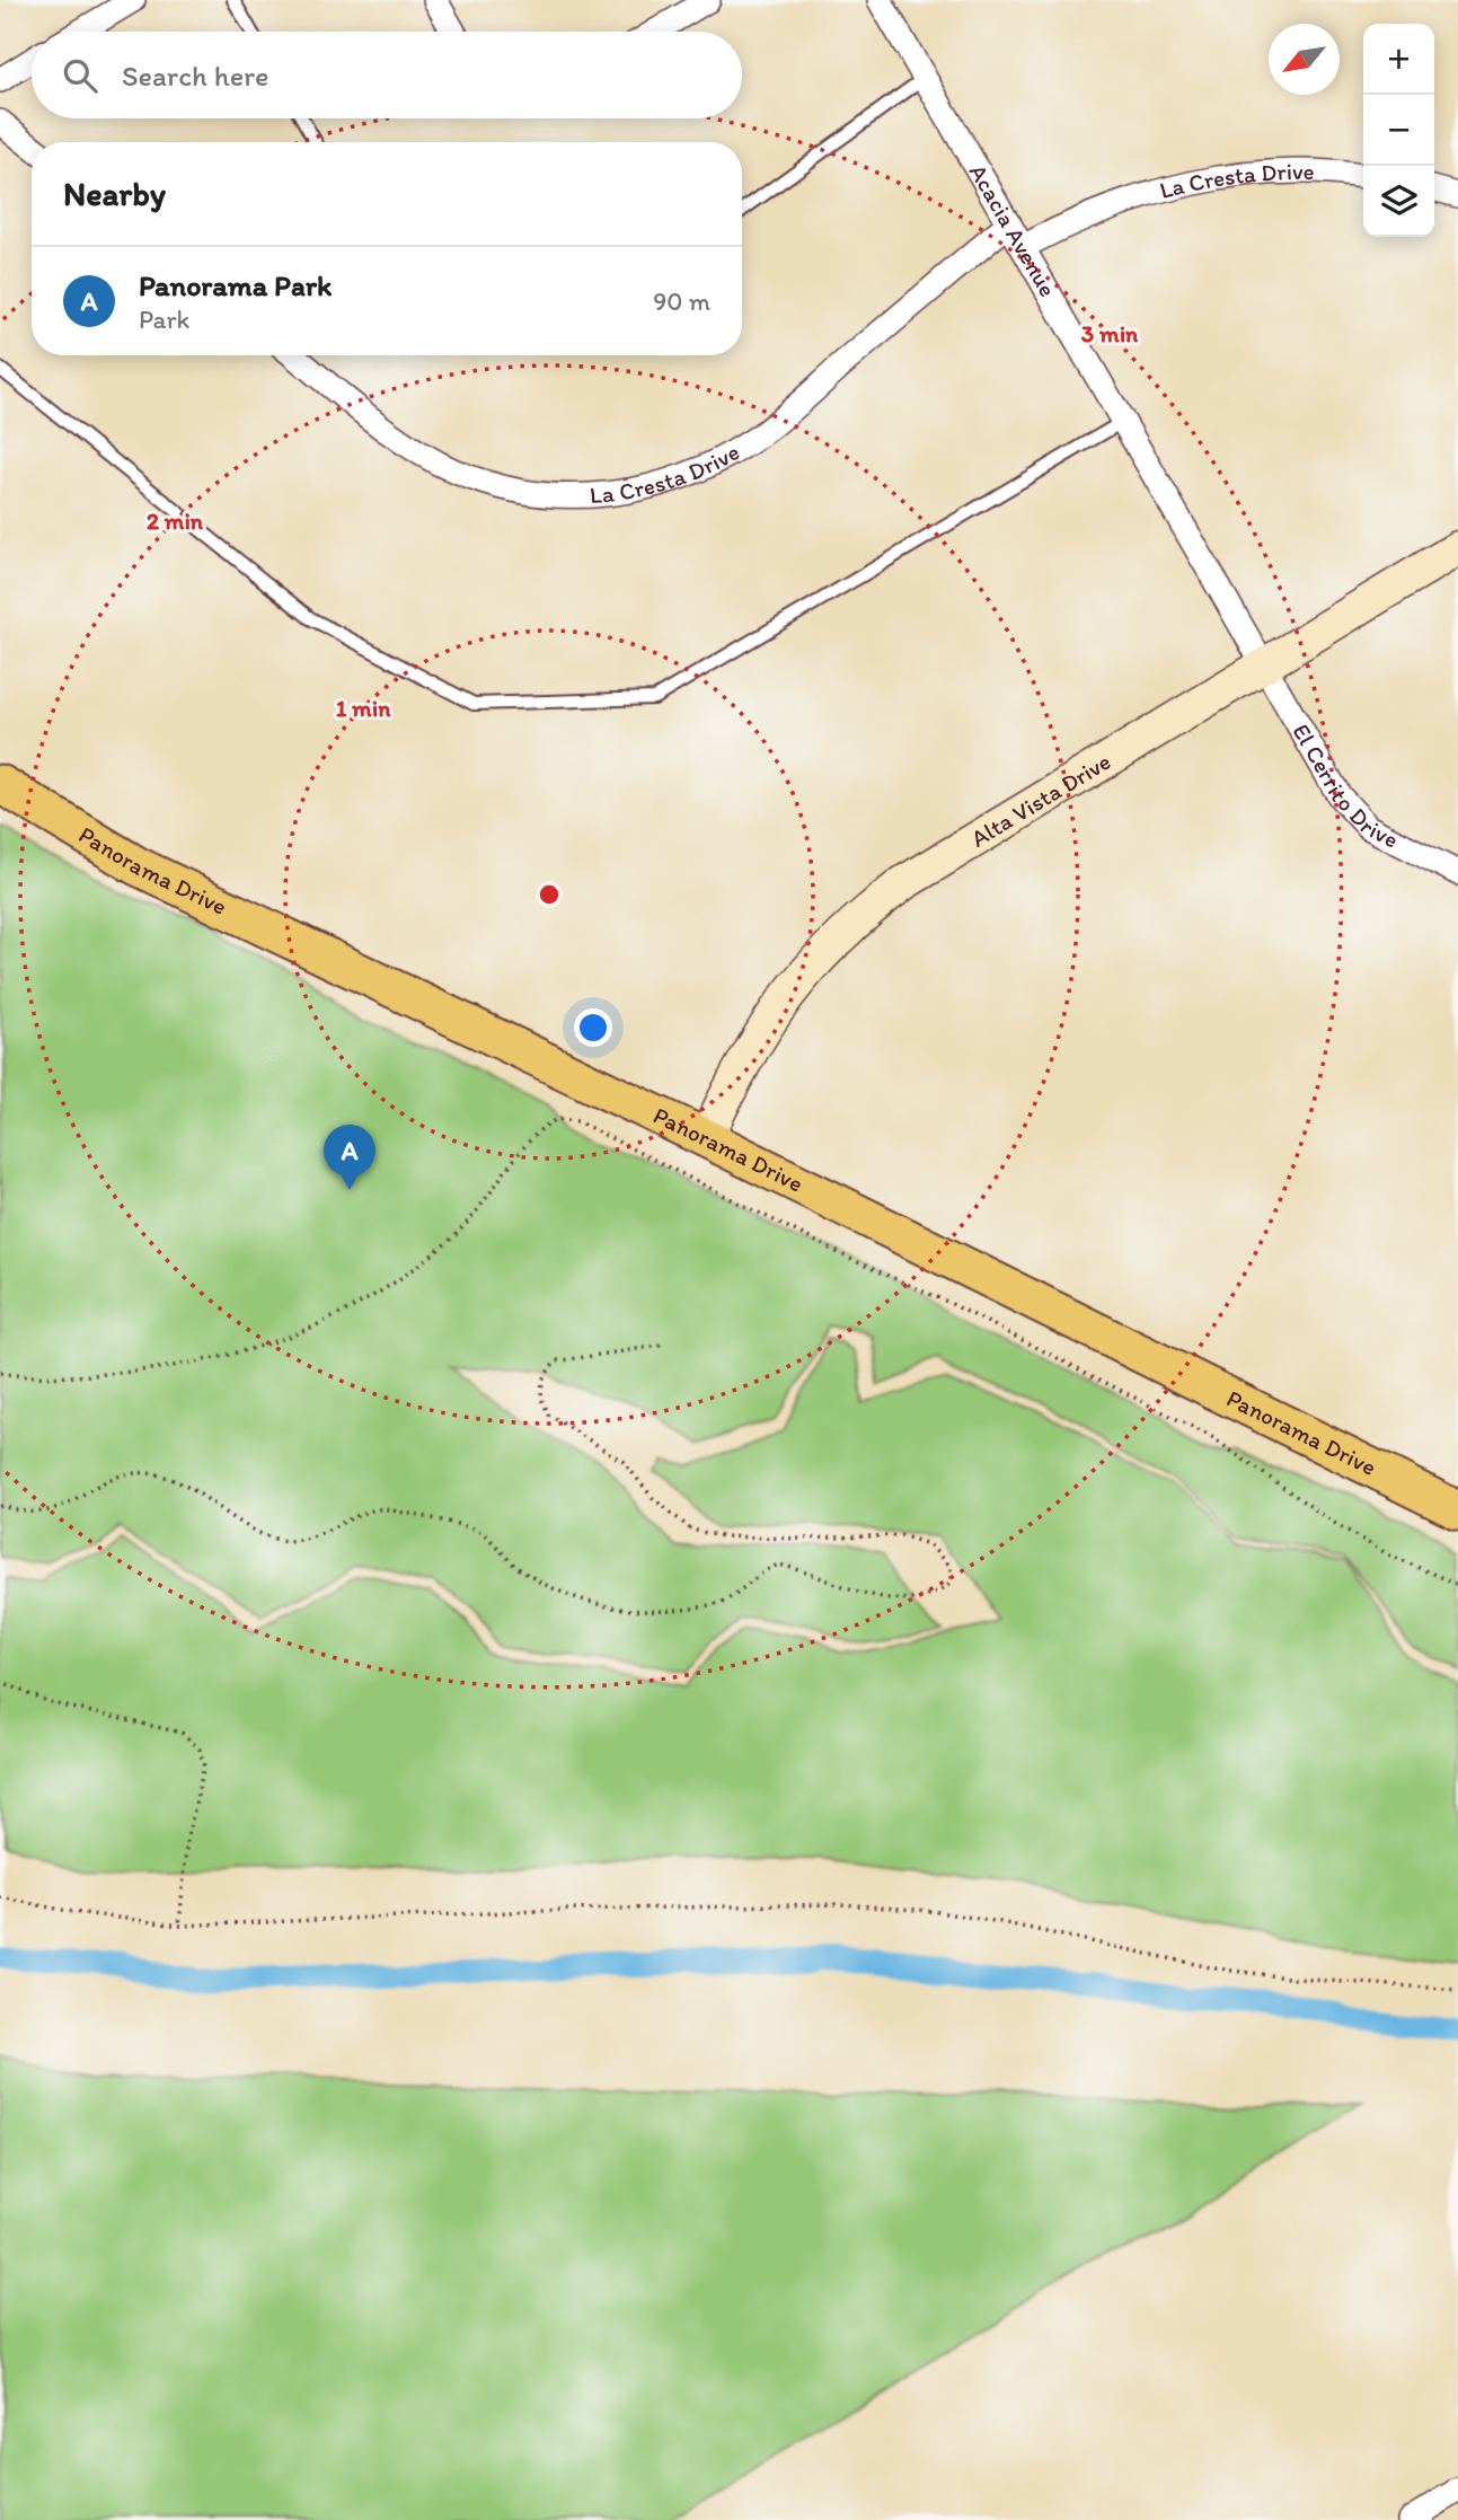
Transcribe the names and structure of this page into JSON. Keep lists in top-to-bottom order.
{
  "streets": {
    "main road": ["Panorama Drive"],
    "street": [
      "La Cresta Drive",
      "Acacia Avenue",
      "El Cerrito Drive",
      "Alta Vista Drive"
    ]
  },
  "crossings": [
    ["La Cresta Drive", "Acacia Avenue"],
    ["Acacia Avenue", "El Cerrito Drive"],
    ["Acacia Avenue", "Alta Vista Drive"],
    ["El Cerrito Drive", "Alta Vista Drive"],
    ["Alta Vista Drive", "Panorama Drive"]
  ],
  "north": "bottom left",
  "page": {
    "map_buttons": ["+", "−"],
    "search": "Search here",
    "heading": "Nearby",
    "list": [
      {
        "mark": "A",
        "name": "Panorama Park",
        "note": "Park",
        "value": "90 m"
      }
    ],
    "pins": "A"
  },
  "rings": ["3 min", "2 min", "1 min"]
}
